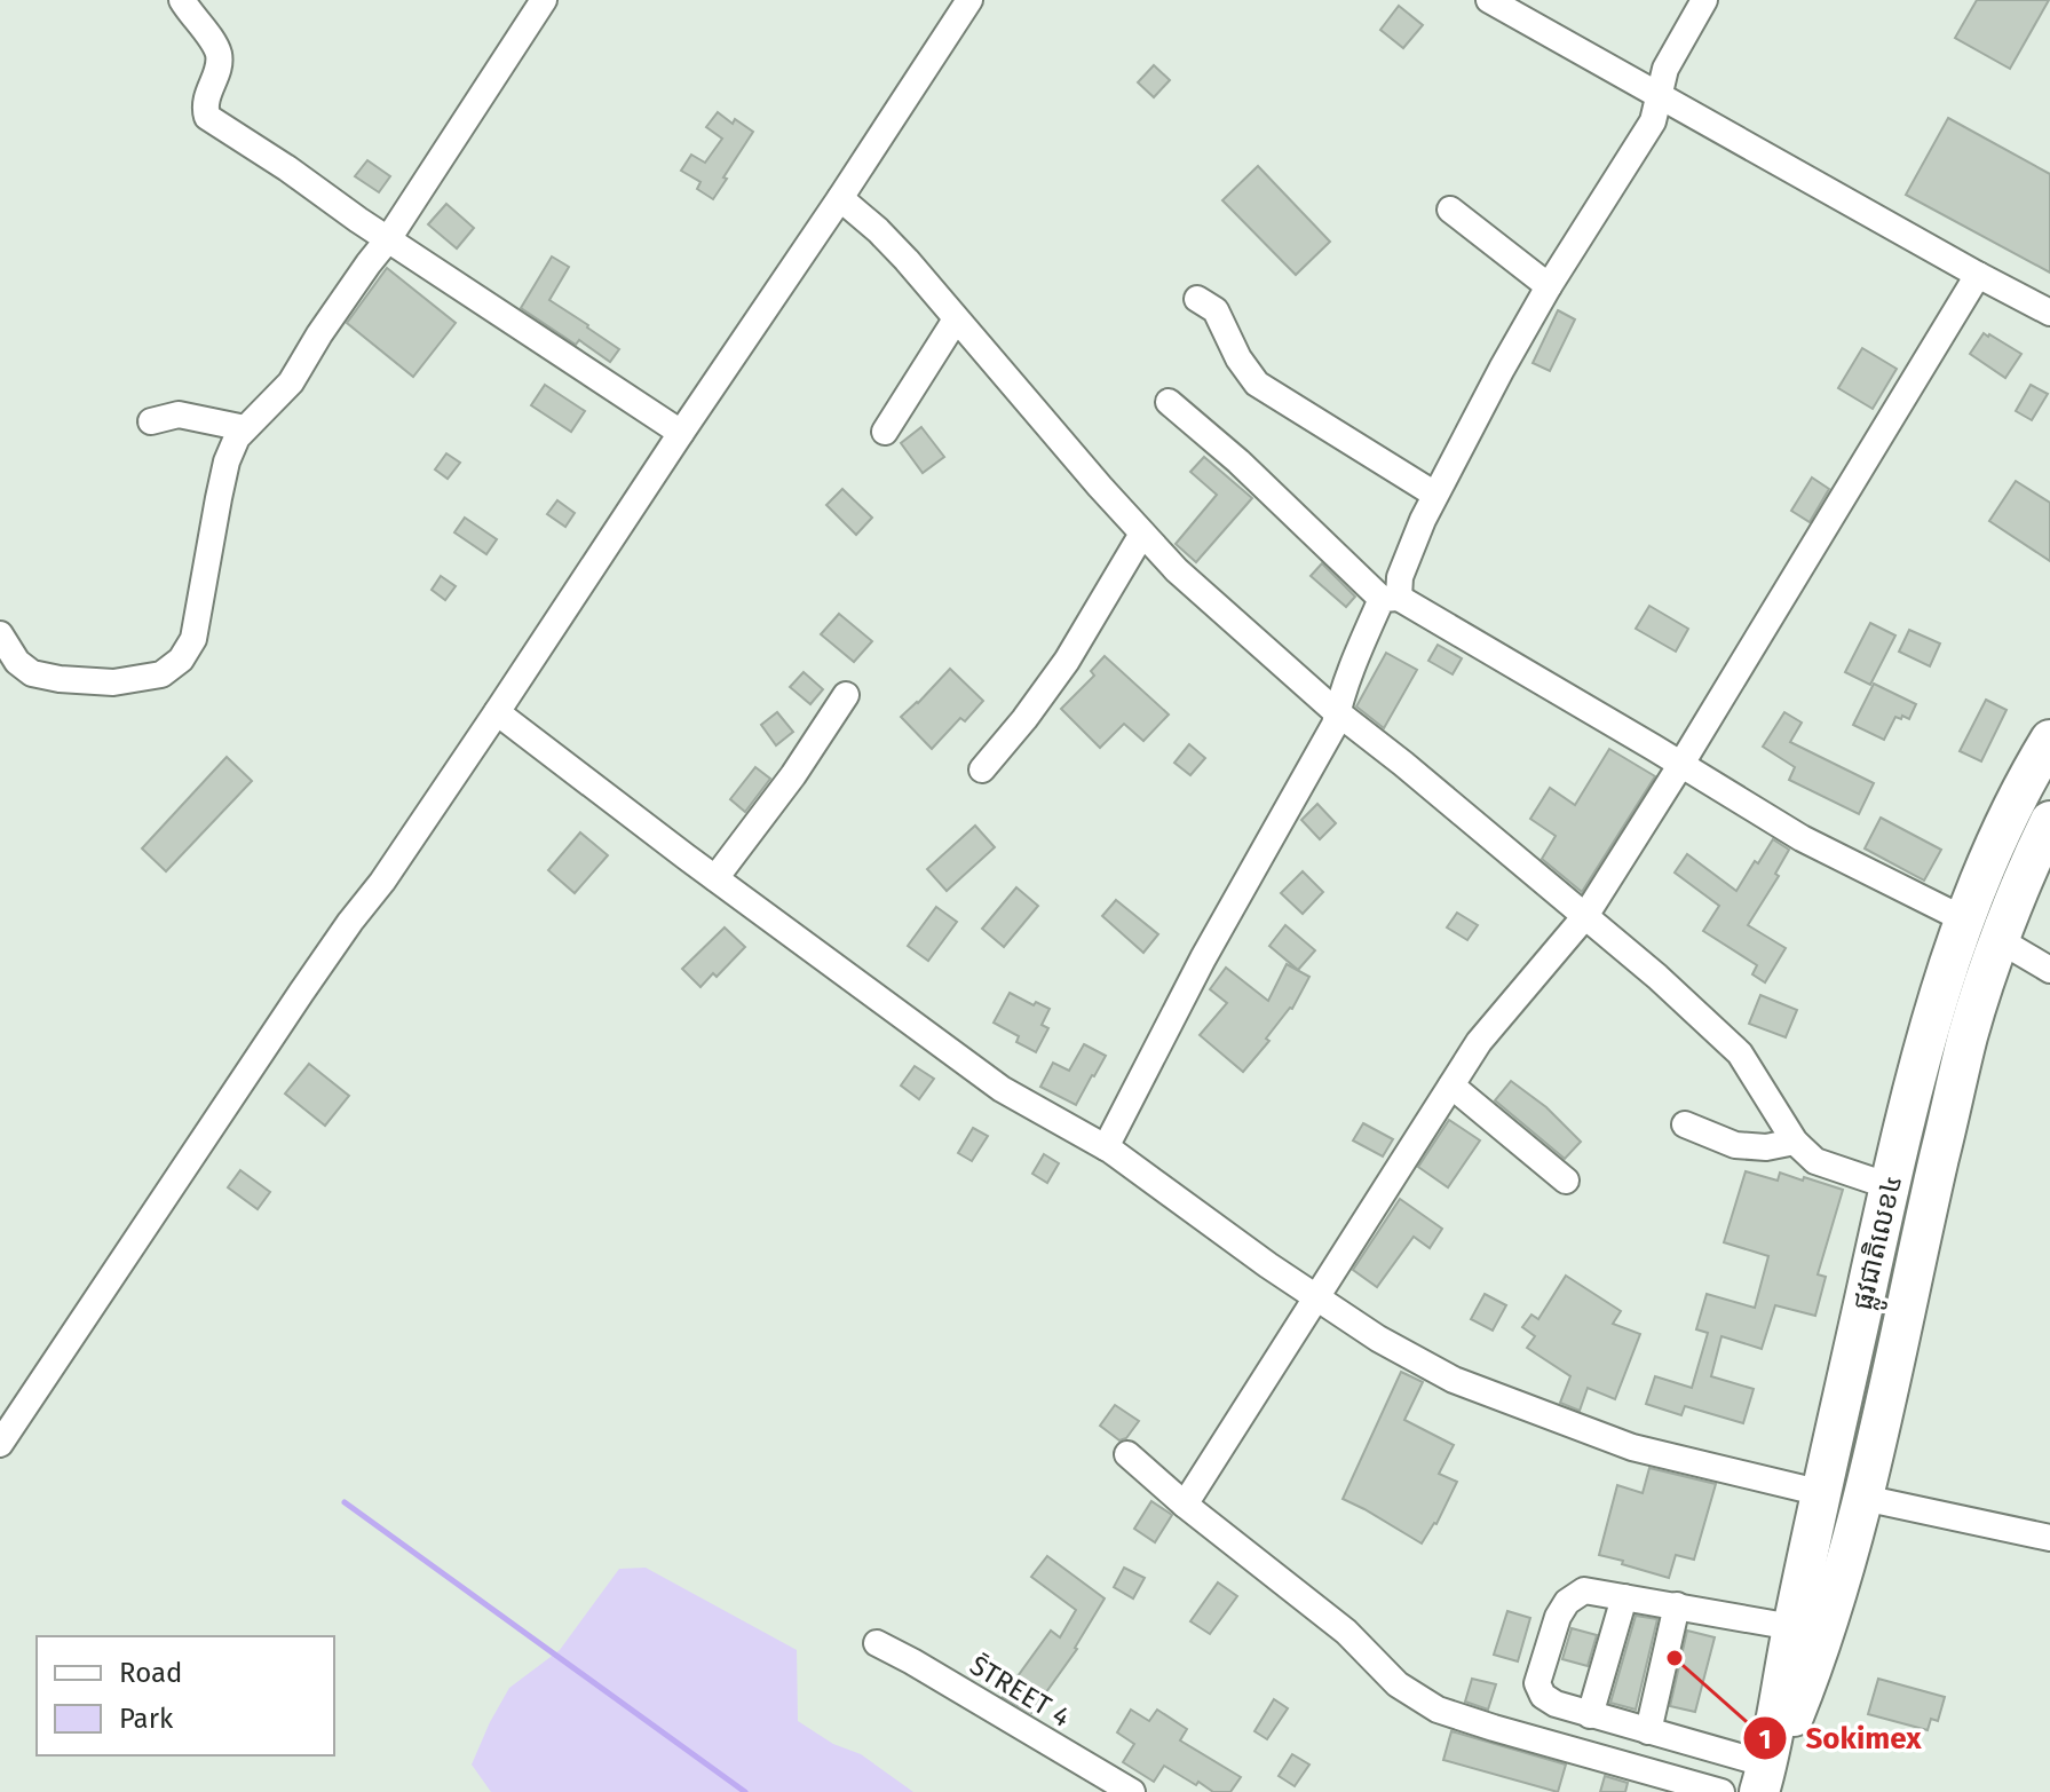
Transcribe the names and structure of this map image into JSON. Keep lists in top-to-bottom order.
{
  "streets": {
    "highway": ["ផ្លូវជាតិលេខ៤"],
    "street": ["S̄TREET 4"]
  },
  "places": ["Sokimex"],
  "legend": ["Road", "Park"]
}
